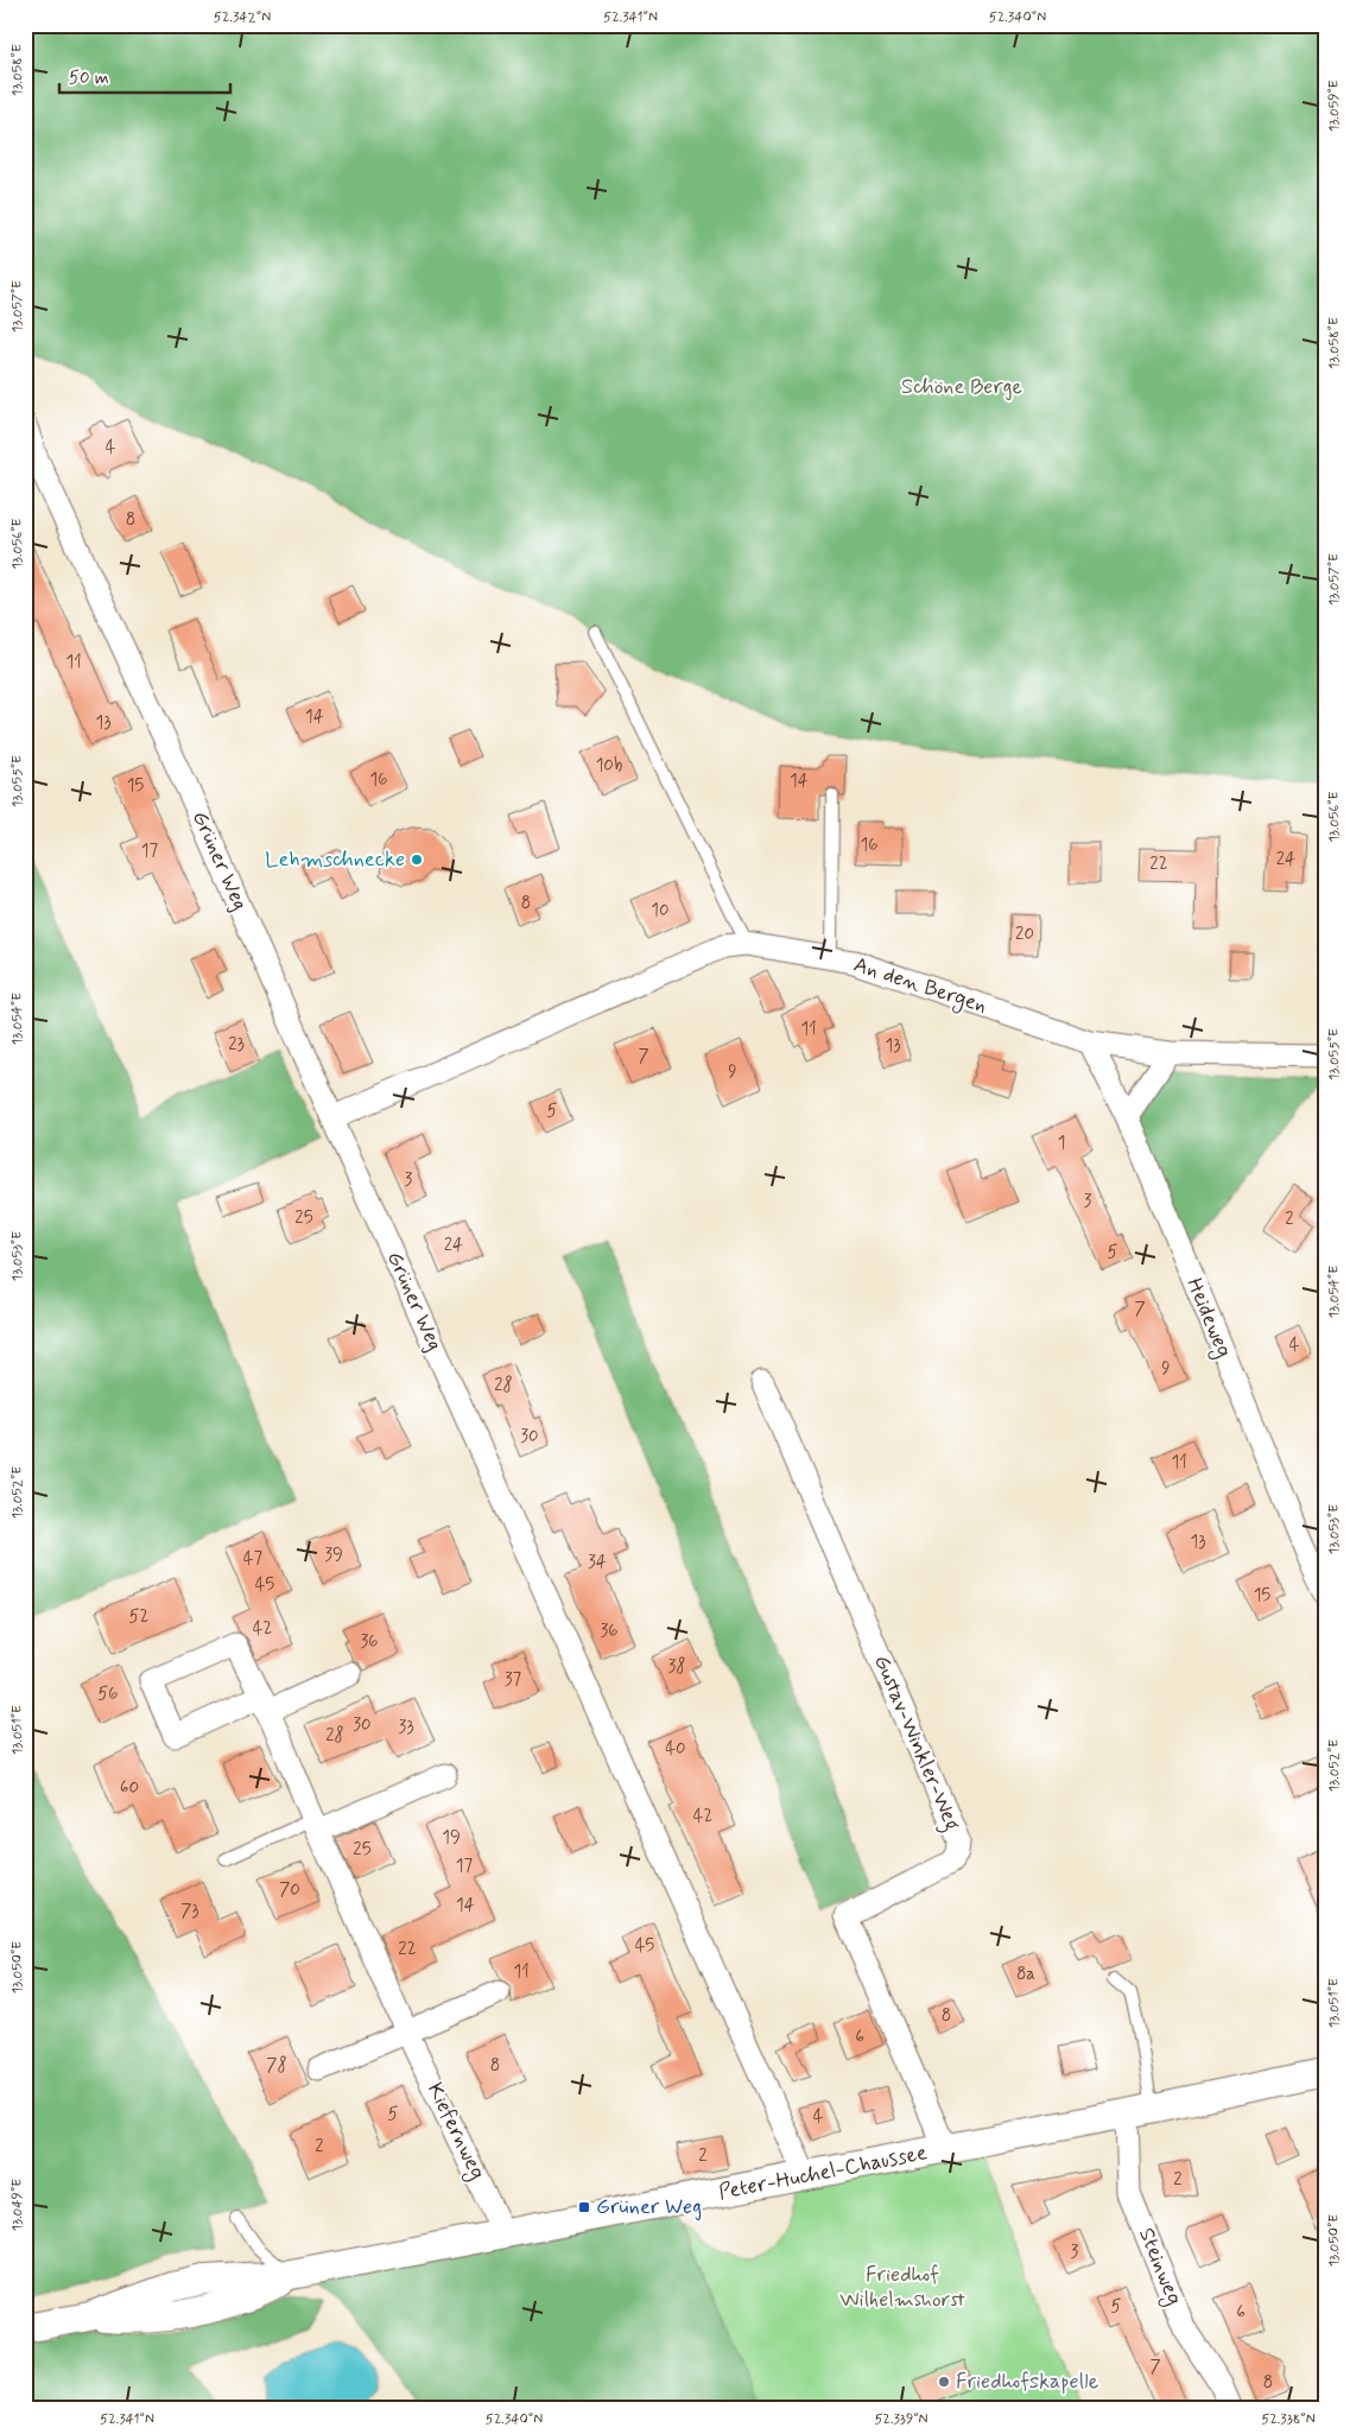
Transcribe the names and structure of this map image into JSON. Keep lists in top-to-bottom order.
{
  "streets": {
    "street": [
      "Grüner Weg",
      "An den Bergen",
      "Heideweg",
      "Gustav-Winkler-Weg",
      "Kiefernweg",
      "Peter-Huchel-Chaussee",
      "Steinweg"
    ]
  },
  "crossings": [
    ["Grüner Weg", "An den Bergen"],
    ["Grüner Weg", "Peter-Huchel-Chaussee"],
    ["An den Bergen", "Heideweg"],
    ["Gustav-Winkler-Weg", "Peter-Huchel-Chaussee"],
    ["Kiefernweg", "Peter-Huchel-Chaussee"],
    ["Peter-Huchel-Chaussee", "Steinweg"]
  ],
  "parks": ["Schöne Berge", "Friedhof Wilhelmshorst"],
  "places": {
    "other": ["Lehmschnecke", "Friedhofskapelle"],
    "transit": ["Grüner Weg"]
  },
  "house_numbers": [
    "4",
    "8",
    "11",
    "14",
    "13",
    "10b",
    "16",
    "14",
    "15",
    "16",
    "17",
    "24",
    "22",
    "8",
    "10",
    "20",
    "11",
    "23",
    "13",
    "7",
    "9",
    "5",
    "1",
    "3",
    "3",
    "25",
    "2",
    "24",
    "5",
    "7",
    "4",
    "9",
    "28",
    "30",
    "11",
    "13",
    "39",
    "47",
    "34",
    "45",
    "15",
    "52",
    "42",
    "36",
    "36",
    "38",
    "37",
    "56",
    "30",
    "33",
    "28",
    "40",
    "60",
    "42",
    "19",
    "25",
    "17",
    "70",
    "14",
    "73",
    "45",
    "22",
    "11",
    "8a",
    "8",
    "6",
    "78",
    "8",
    "5",
    "4",
    "2",
    "2",
    "2",
    "3",
    "5",
    "6",
    "7",
    "8"
  ],
  "scale_bar": "50 m",
  "coordinates": [
    "52.342°N",
    "52.341°N",
    "52.340°N",
    "13.058°E",
    "13.059°E",
    "13.057°E",
    "13.056°E",
    "13.055°E",
    "13.054°E",
    "13.053°E",
    "13.052°E",
    "13.051°E",
    "13.050°E",
    "13.049°E",
    "52.339°N",
    "52.338°N"
  ]
}
